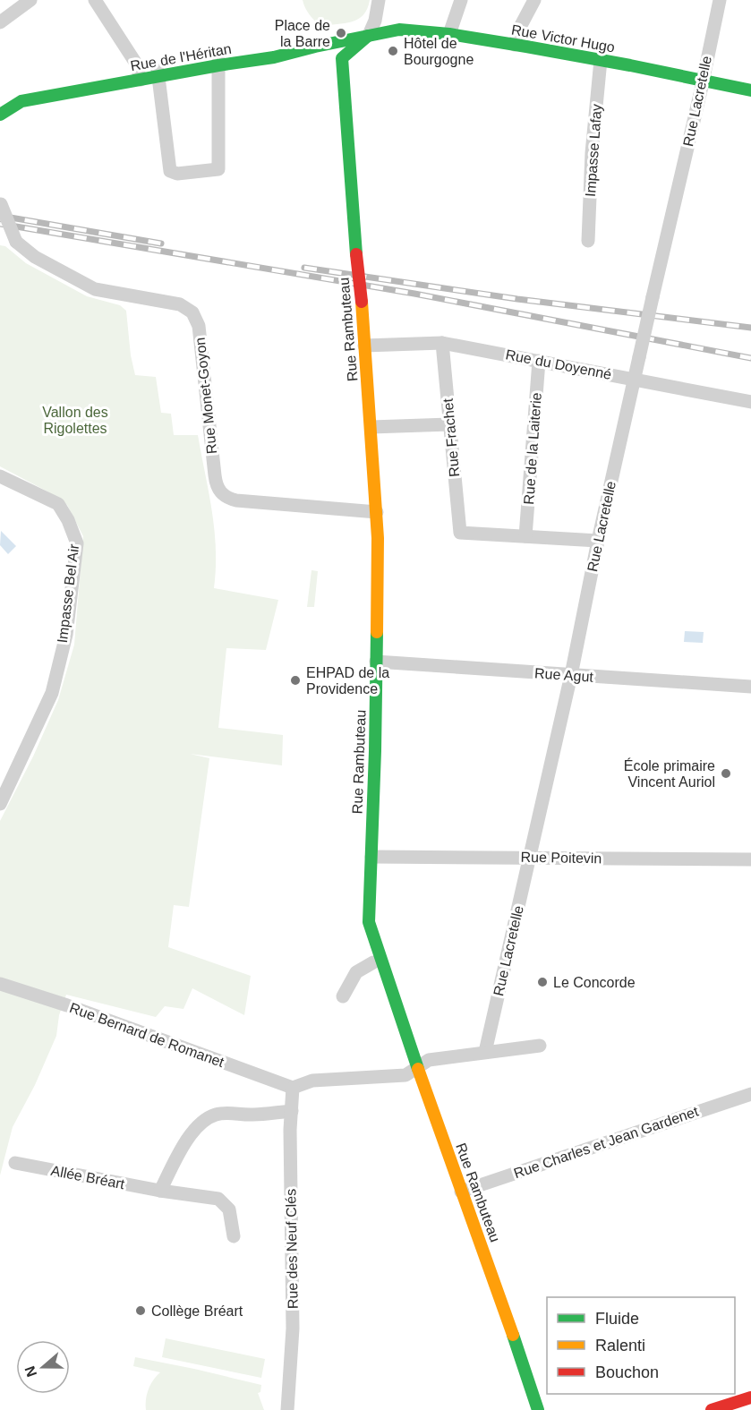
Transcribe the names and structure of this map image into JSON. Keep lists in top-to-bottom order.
{
  "streets": {
    "street": [
      "Rue Victor Hugo",
      "Rue de l'Héritan",
      "Rue Lacretelle",
      "Impasse Lafay",
      "Rue Rambuteau",
      "Rue du Doyenné",
      "Rue Monet-Goyon",
      "Rue Frachet",
      "Rue de la Laiterie",
      "Impasse Bel Air",
      "Rue Agut",
      "Rue Poitevin",
      "Rue Bernard de Romanet",
      "Rue Charles et Jean Gardenet",
      "Allée Bréart",
      "Rue des Neuf Clés"
    ]
  },
  "crossings": [
    ["Rue Victor Hugo", "Rue de l'Héritan"],
    ["Rue Victor Hugo", "Rue Lacretelle"],
    ["Rue Victor Hugo", "Impasse Lafay"],
    ["Rue Victor Hugo", "Rue Rambuteau"],
    ["Rue de l'Héritan", "Rue Rambuteau"],
    ["Rue Lacretelle", "Rue du Doyenné"],
    ["Rue Lacretelle", "Rue Agut"],
    ["Rue Lacretelle", "Rue Poitevin"],
    ["Rue Rambuteau", "Rue du Doyenné"],
    ["Rue Rambuteau", "Rue Monet-Goyon"],
    ["Rue Rambuteau", "Rue Agut"],
    ["Rue Rambuteau", "Rue Poitevin"],
    ["Rue Rambuteau", "Rue Charles et Jean Gardenet"],
    ["Rue du Doyenné", "Rue Frachet"],
    ["Rue du Doyenné", "Rue de la Laiterie"],
    ["Rue Frachet", "Rue de la Laiterie"],
    ["Rue Bernard de Romanet", "Rue des Neuf Clés"]
  ],
  "parks": ["Vallon des Rigolettes"],
  "places": [
    "Place de la Barre",
    "Hôtel de Bourgogne",
    "EHPAD de la Providence",
    "École primaire Vincent Auriol",
    "Le Concorde",
    "Collège Bréart"
  ],
  "legend": ["Fluide", "Ralenti", "Bouchon"],
  "north": "left"
}
